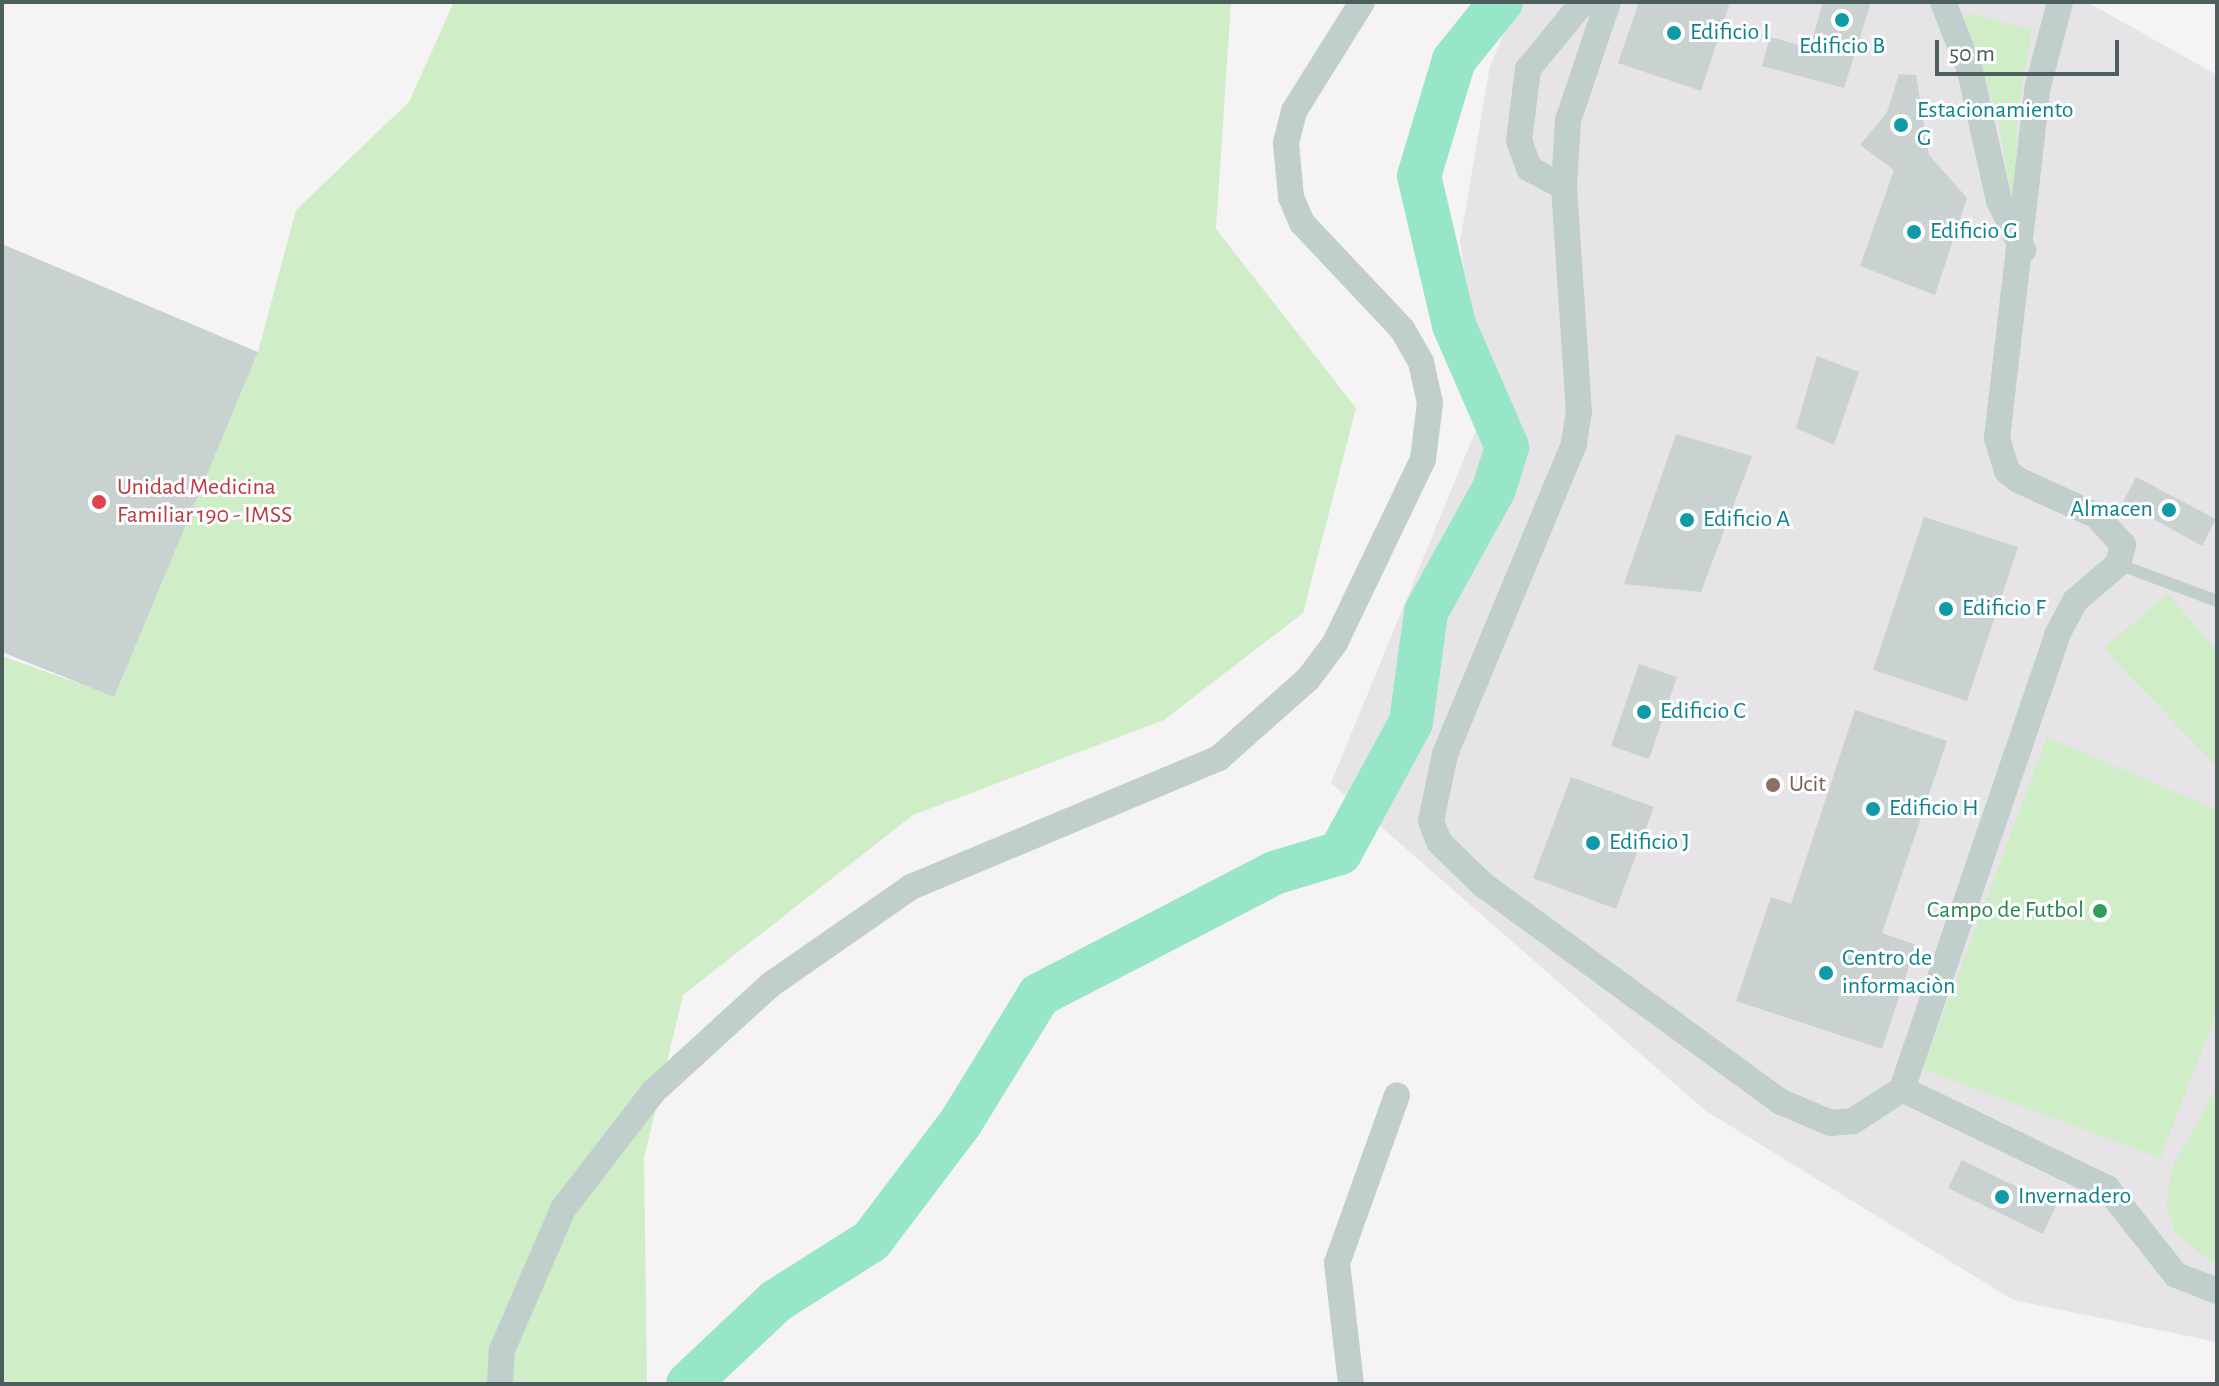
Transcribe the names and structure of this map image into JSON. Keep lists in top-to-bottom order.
{
  "places": [
    "Edificio B",
    "Edificio I",
    "Estacionamiento G",
    "Edificio G",
    "Unidad Medicina Familiar 190 - IMSS",
    "Almacen",
    "Edificio A",
    "Edificio F",
    "Edificio C",
    "Ucit",
    "Edificio H",
    "Edificio J",
    "Campo de Futbol",
    "Centro de informaciòn",
    "Invernadero"
  ],
  "scale_bar": "50 m"
}
